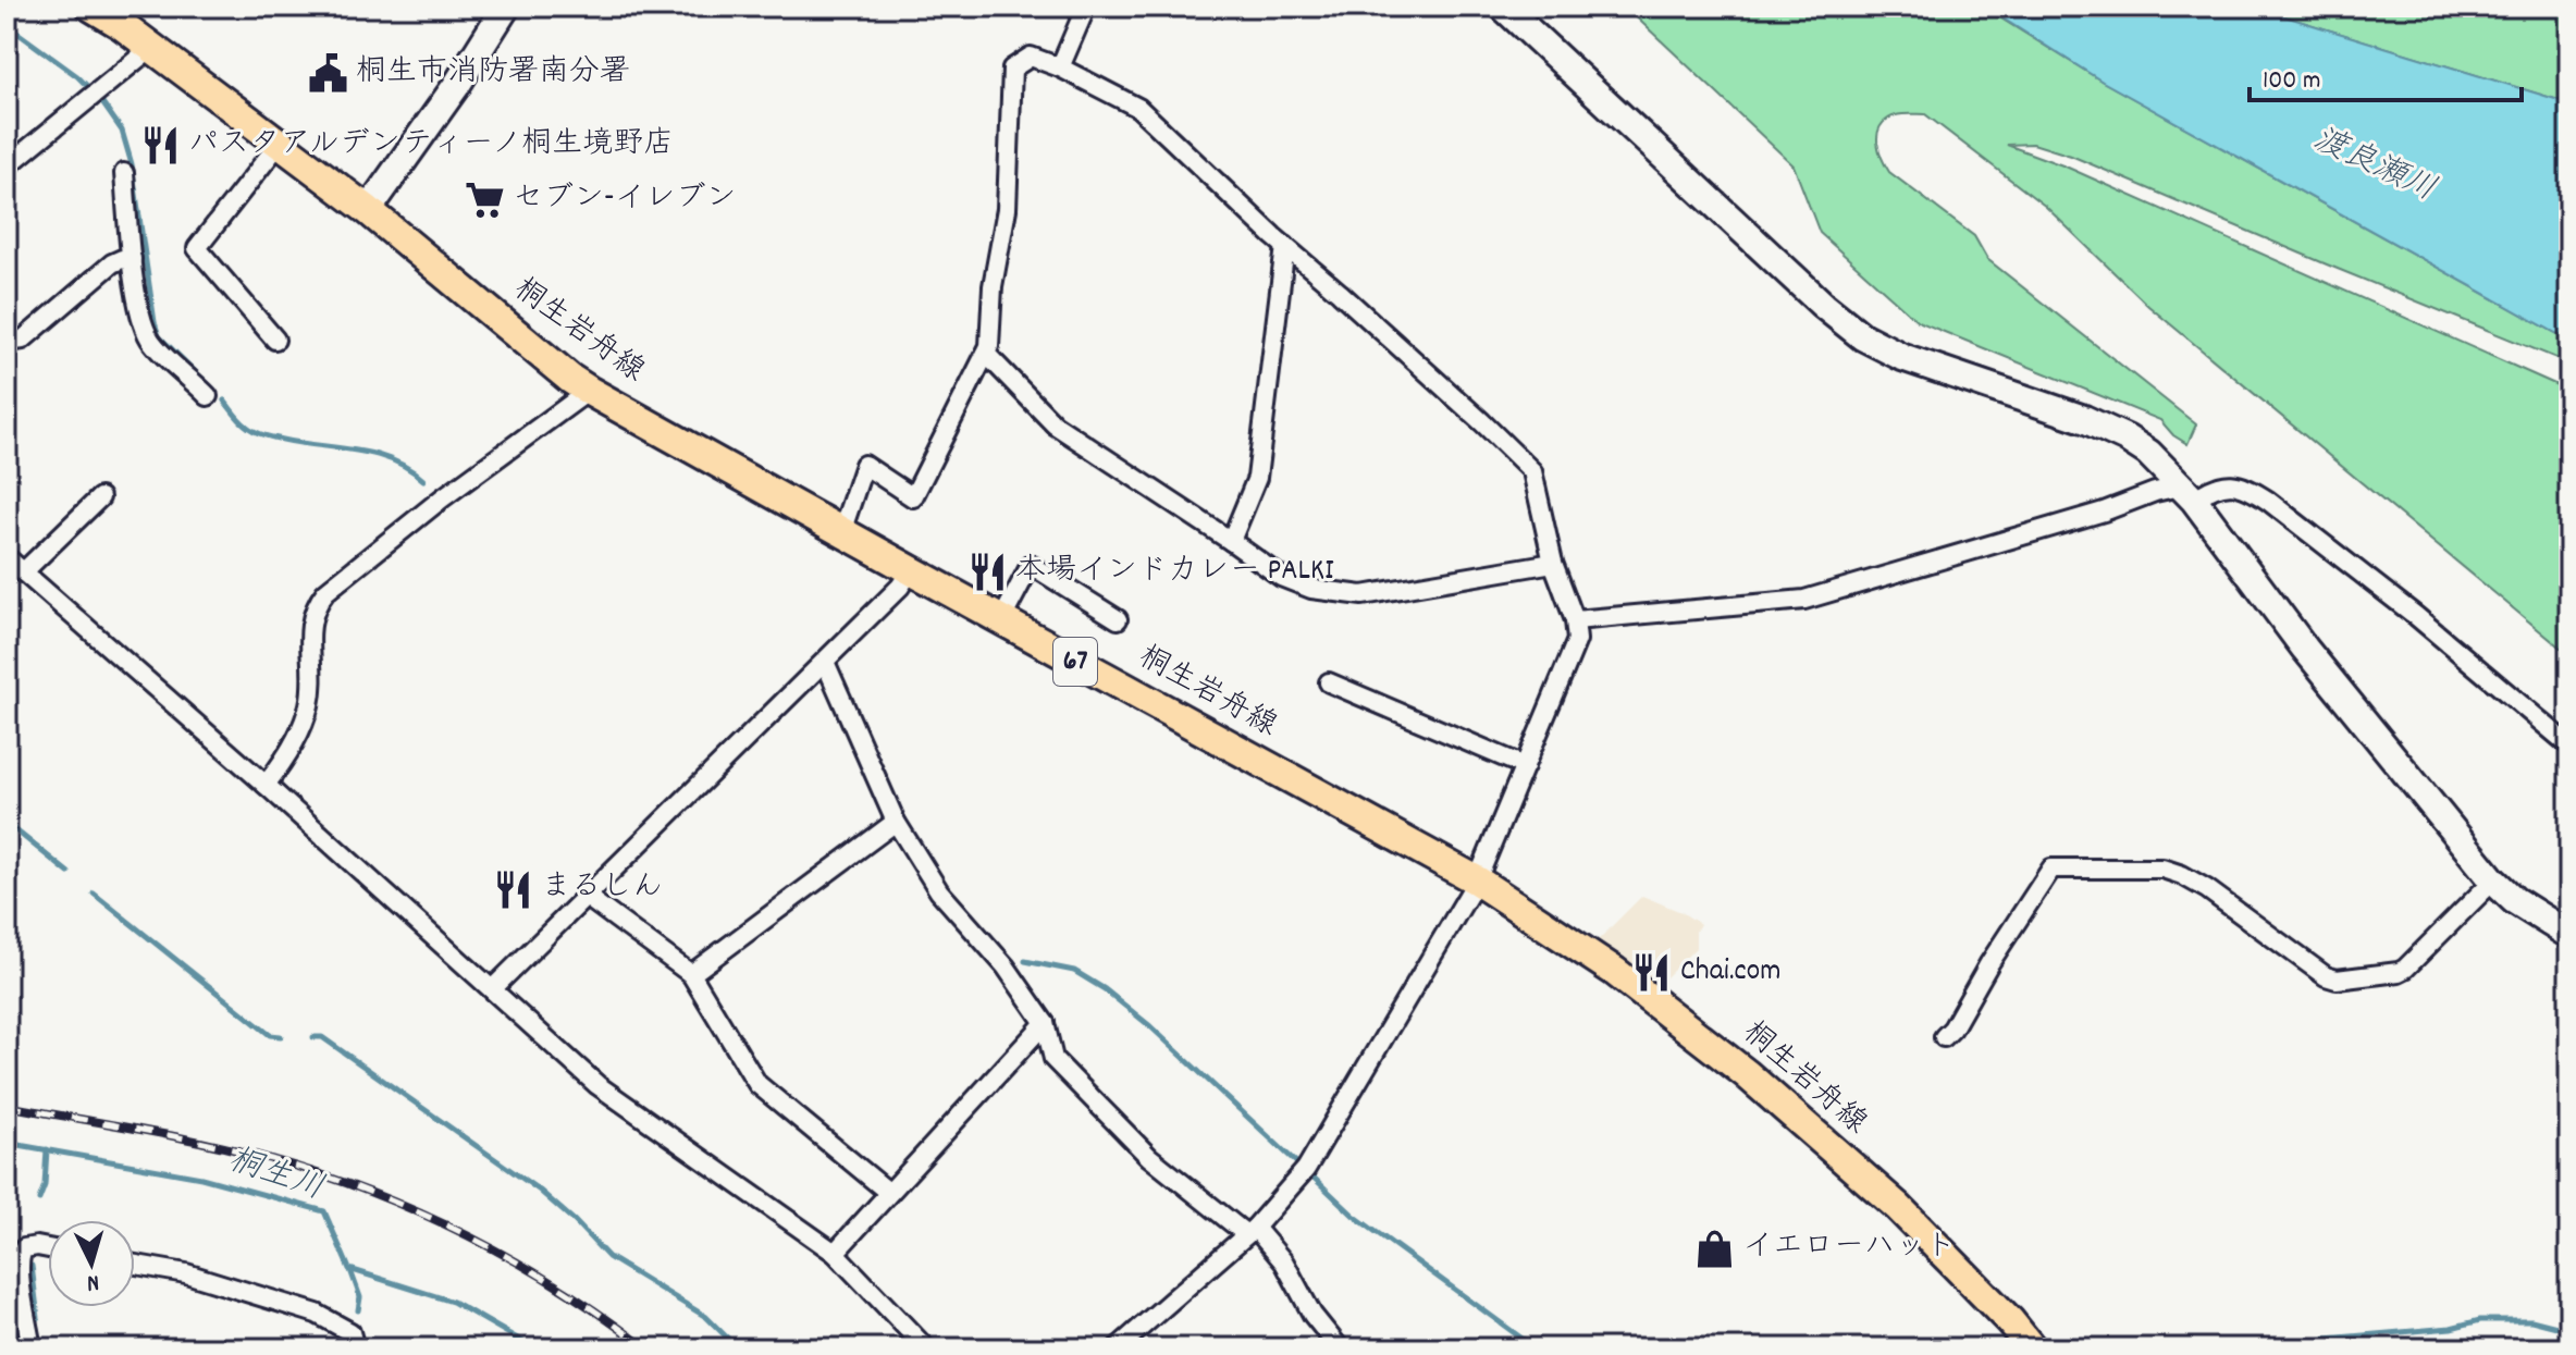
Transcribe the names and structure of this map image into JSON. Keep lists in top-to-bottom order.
{
  "streets": {
    "main road": ["桐生岩舟線", "67"]
  },
  "water": ["渡良瀬川", "桐生川"],
  "places": {
    "public building": ["桐生市消防署南分署"],
    "restaurant": [
      "パスタアルデンティーノ桐生境野店",
      "本場インドカレー PALKI",
      "まるしん",
      "Chai.com"
    ],
    "supermarket": ["セブン-イレブン"],
    "shop": ["イエローハット"]
  },
  "scale_bar": "100 m",
  "north": "bottom"
}
